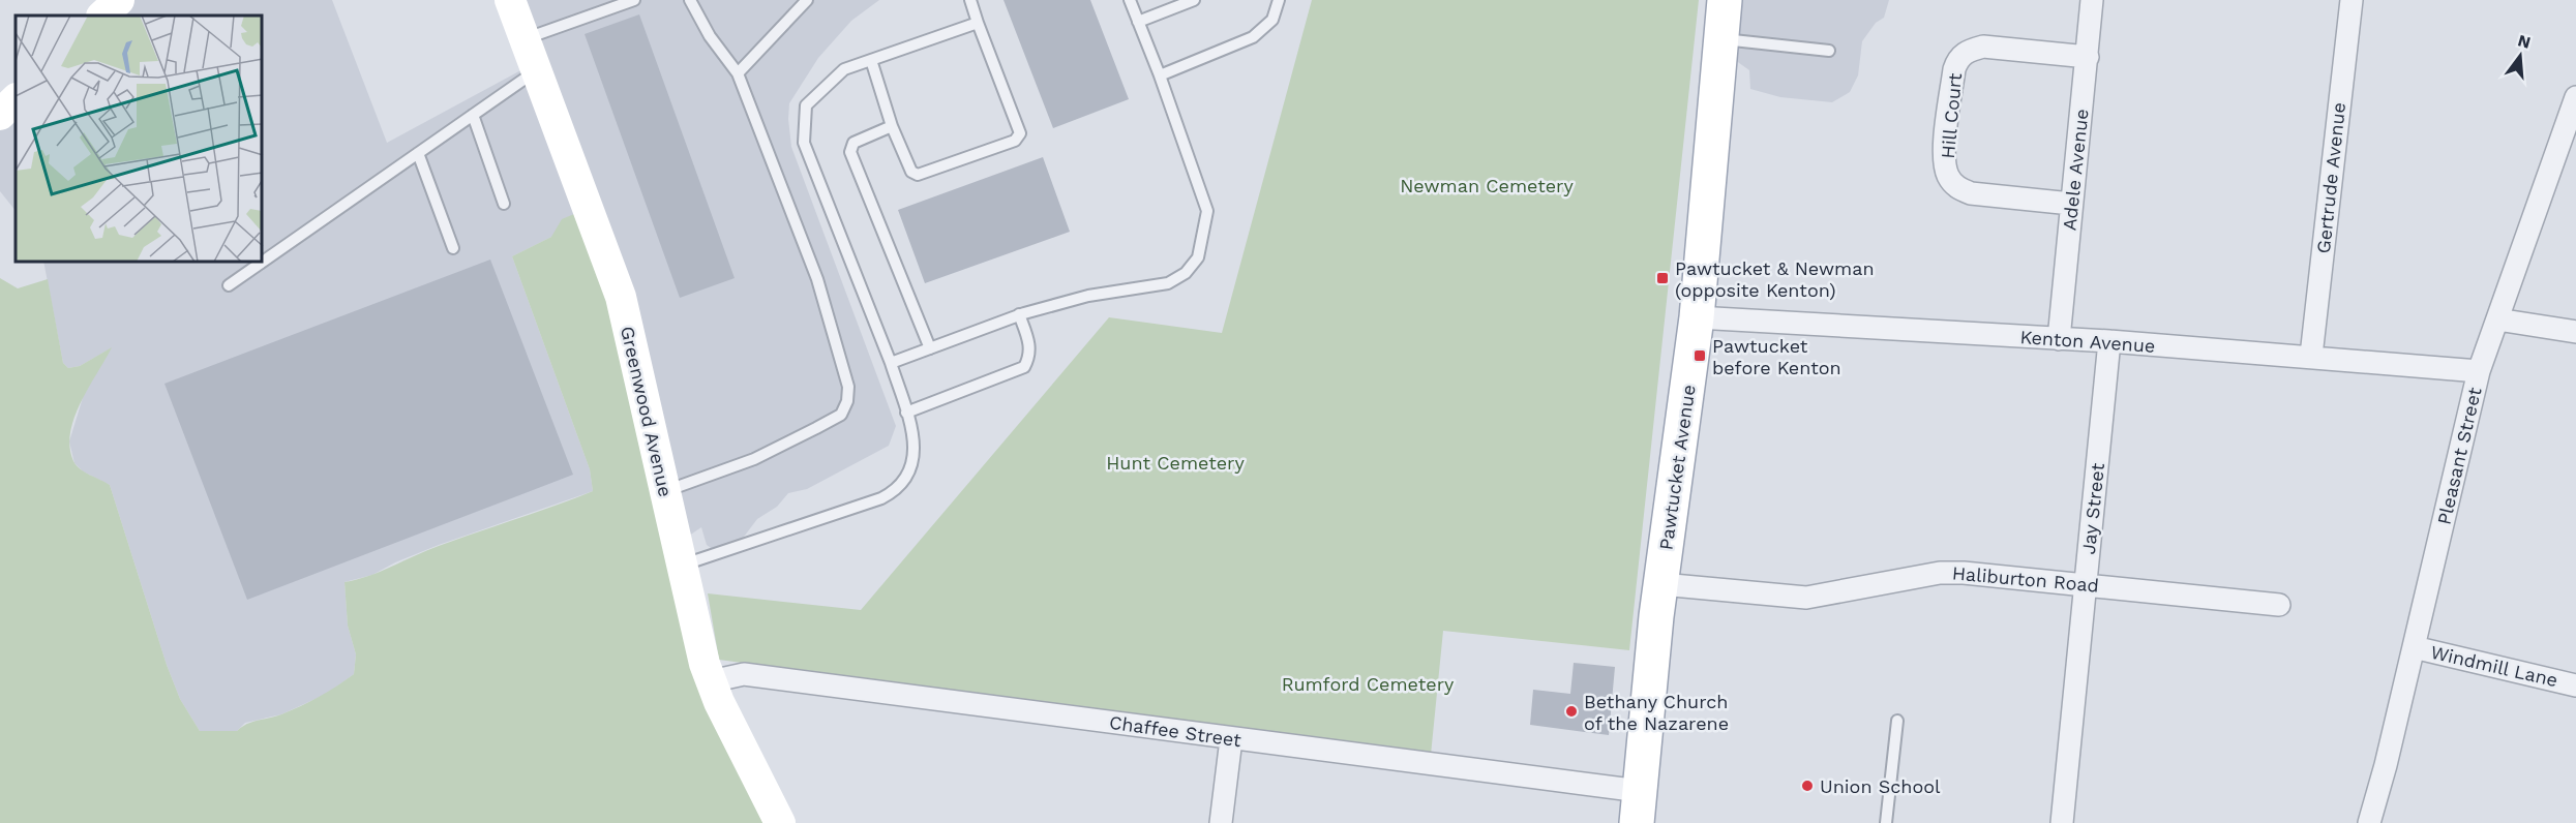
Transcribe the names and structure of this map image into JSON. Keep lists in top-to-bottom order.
{
  "streets": {
    "main road": ["Pawtucket Avenue"],
    "street": [
      "Hill Court",
      "Adele Avenue",
      "Gertrude Avenue",
      "Kenton Avenue",
      "Greenwood Avenue",
      "Pleasant Street",
      "Jay Street",
      "Haliburton Road",
      "Windmill Lane",
      "Chaffee Street"
    ]
  },
  "crossings": [
    ["Hill Court", "Adele Avenue"],
    ["Adele Avenue", "Kenton Avenue"],
    ["Gertrude Avenue", "Kenton Avenue"],
    ["Kenton Avenue", "Pleasant Street"],
    ["Kenton Avenue", "Pawtucket Avenue"],
    ["Kenton Avenue", "Jay Street"],
    ["Greenwood Avenue", "Chaffee Street"],
    ["Pleasant Street", "Windmill Lane"],
    ["Pawtucket Avenue", "Haliburton Road"],
    ["Pawtucket Avenue", "Chaffee Street"],
    ["Jay Street", "Haliburton Road"]
  ],
  "parks": ["Newman Cemetery", "Hunt Cemetery", "Rumford Cemetery"],
  "places": {
    "transit": ["Pawtucket & Newman (opposite Kenton)", "Pawtucket before Kenton"],
    "other": ["Bethany Church of the Nazarene", "Union School"]
  },
  "north": "top"
}
